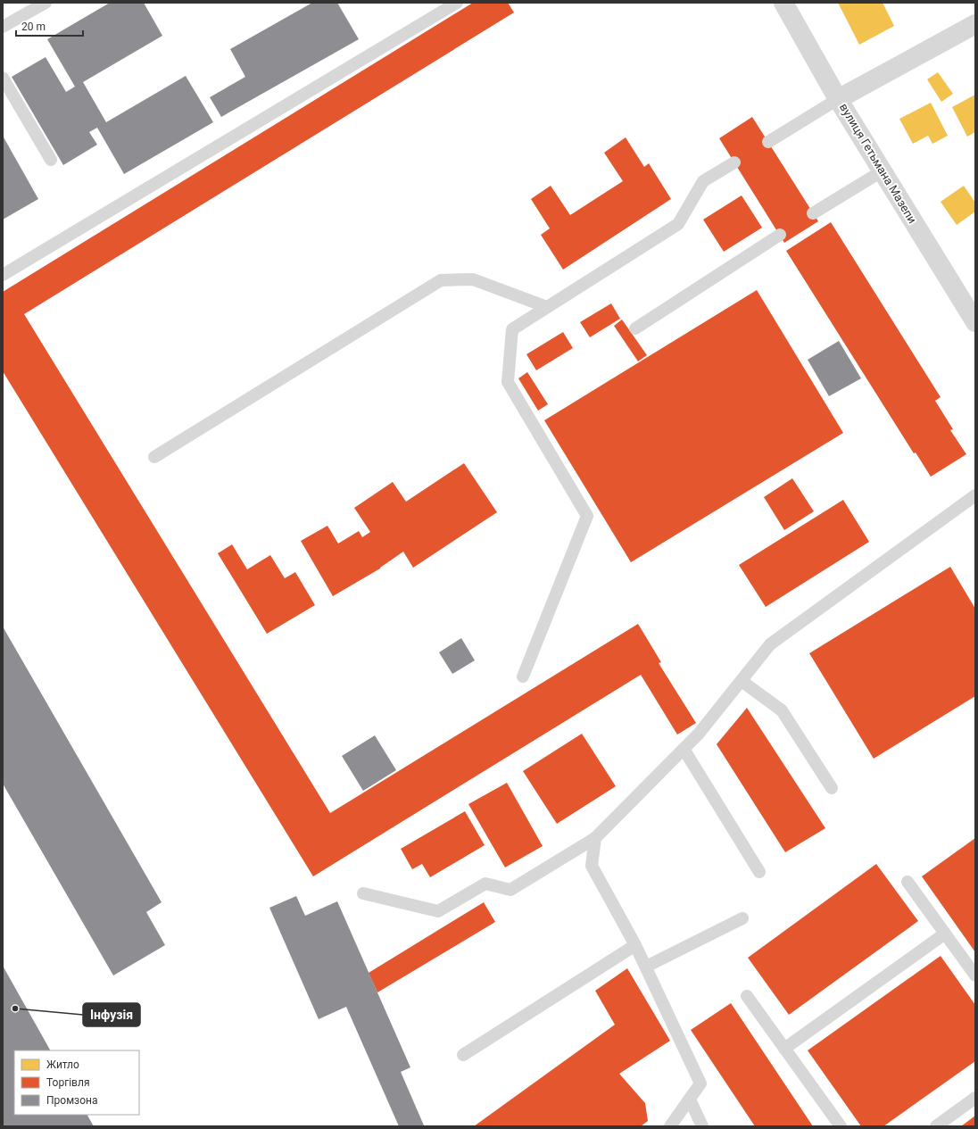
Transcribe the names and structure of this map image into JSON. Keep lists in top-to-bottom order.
{
  "streets": {
    "street": ["вулиця Гетьмана Мазепи"]
  },
  "places": ["Інфузія"],
  "legend": ["Житло", "Торгівля", "Промзона"],
  "scale_bar": "20 m"
}
